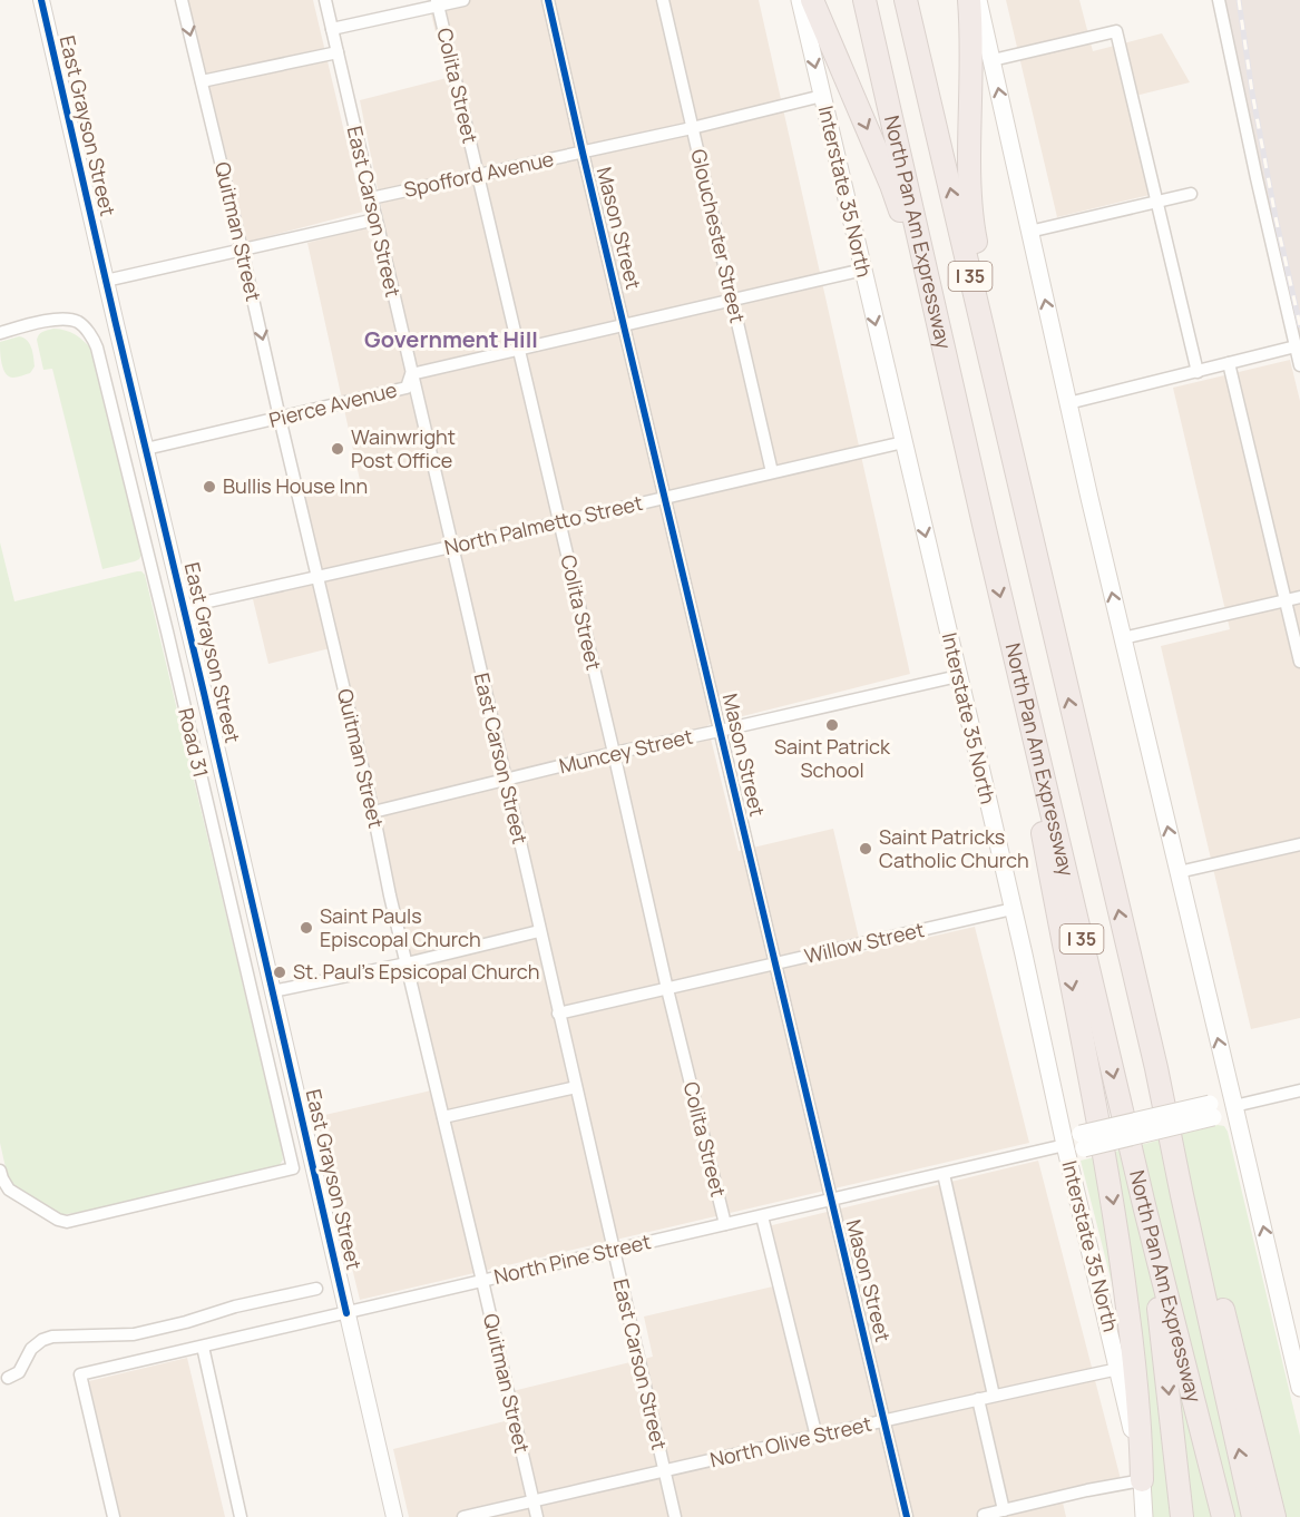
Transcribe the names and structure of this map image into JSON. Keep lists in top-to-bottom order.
{
  "streets": {
    "highway": ["North Pan Am Expressway", "I 35"],
    "main road": ["Interstate 35 North", "North Pine Street"],
    "street": [
      "Colita Street",
      "East Grayson Street",
      "Spofford Avenue",
      "East Carson Street",
      "Mason Street",
      "Quitman Street",
      "Glouchester Street",
      "Pierce Avenue",
      "North Palmetto Street",
      "Road 31",
      "Muncey Street",
      "Willow Street",
      "North Olive Street"
    ]
  },
  "crossings": [
    ["Colita Street", "Spofford Avenue"],
    ["Colita Street", "Pierce Avenue"],
    ["Colita Street", "North Palmetto Street"],
    ["Colita Street", "Muncey Street"],
    ["Colita Street", "Willow Street"],
    ["Colita Street", "North Pine Street"],
    ["East Grayson Street", "Pierce Avenue"],
    ["East Grayson Street", "North Palmetto Street"],
    ["East Grayson Street", "North Pine Street"],
    ["Spofford Avenue", "Interstate 35 North"],
    ["Spofford Avenue", "East Carson Street"],
    ["Spofford Avenue", "Mason Street"],
    ["Spofford Avenue", "Glouchester Street"],
    ["Interstate 35 North", "Pierce Avenue"],
    ["Interstate 35 North", "North Palmetto Street"],
    ["Interstate 35 North", "Muncey Street"],
    ["Interstate 35 North", "Willow Street"],
    ["Interstate 35 North", "North Pine Street"],
    ["Interstate 35 North", "North Olive Street"],
    ["East Carson Street", "Pierce Avenue"],
    ["East Carson Street", "North Palmetto Street"],
    ["East Carson Street", "Muncey Street"],
    ["East Carson Street", "Willow Street"],
    ["East Carson Street", "North Pine Street"],
    ["East Carson Street", "North Olive Street"],
    ["Mason Street", "Pierce Avenue"],
    ["Mason Street", "North Palmetto Street"],
    ["Mason Street", "Muncey Street"],
    ["Mason Street", "Willow Street"],
    ["Mason Street", "North Pine Street"],
    ["Mason Street", "North Olive Street"],
    ["Quitman Street", "Pierce Avenue"],
    ["Quitman Street", "North Palmetto Street"],
    ["Quitman Street", "Muncey Street"],
    ["Quitman Street", "North Pine Street"],
    ["Quitman Street", "North Olive Street"],
    ["Glouchester Street", "Pierce Avenue"],
    ["Glouchester Street", "North Palmetto Street"]
  ],
  "districts": ["Government Hill"],
  "places": [
    "Wainwright Post Office",
    "Bullis House Inn",
    "Saint Patrick School",
    "Saint Patricks Catholic Church",
    "Saint Pauls Episcopal Church",
    "St. Paul's Epsicopal Church"
  ]
}
